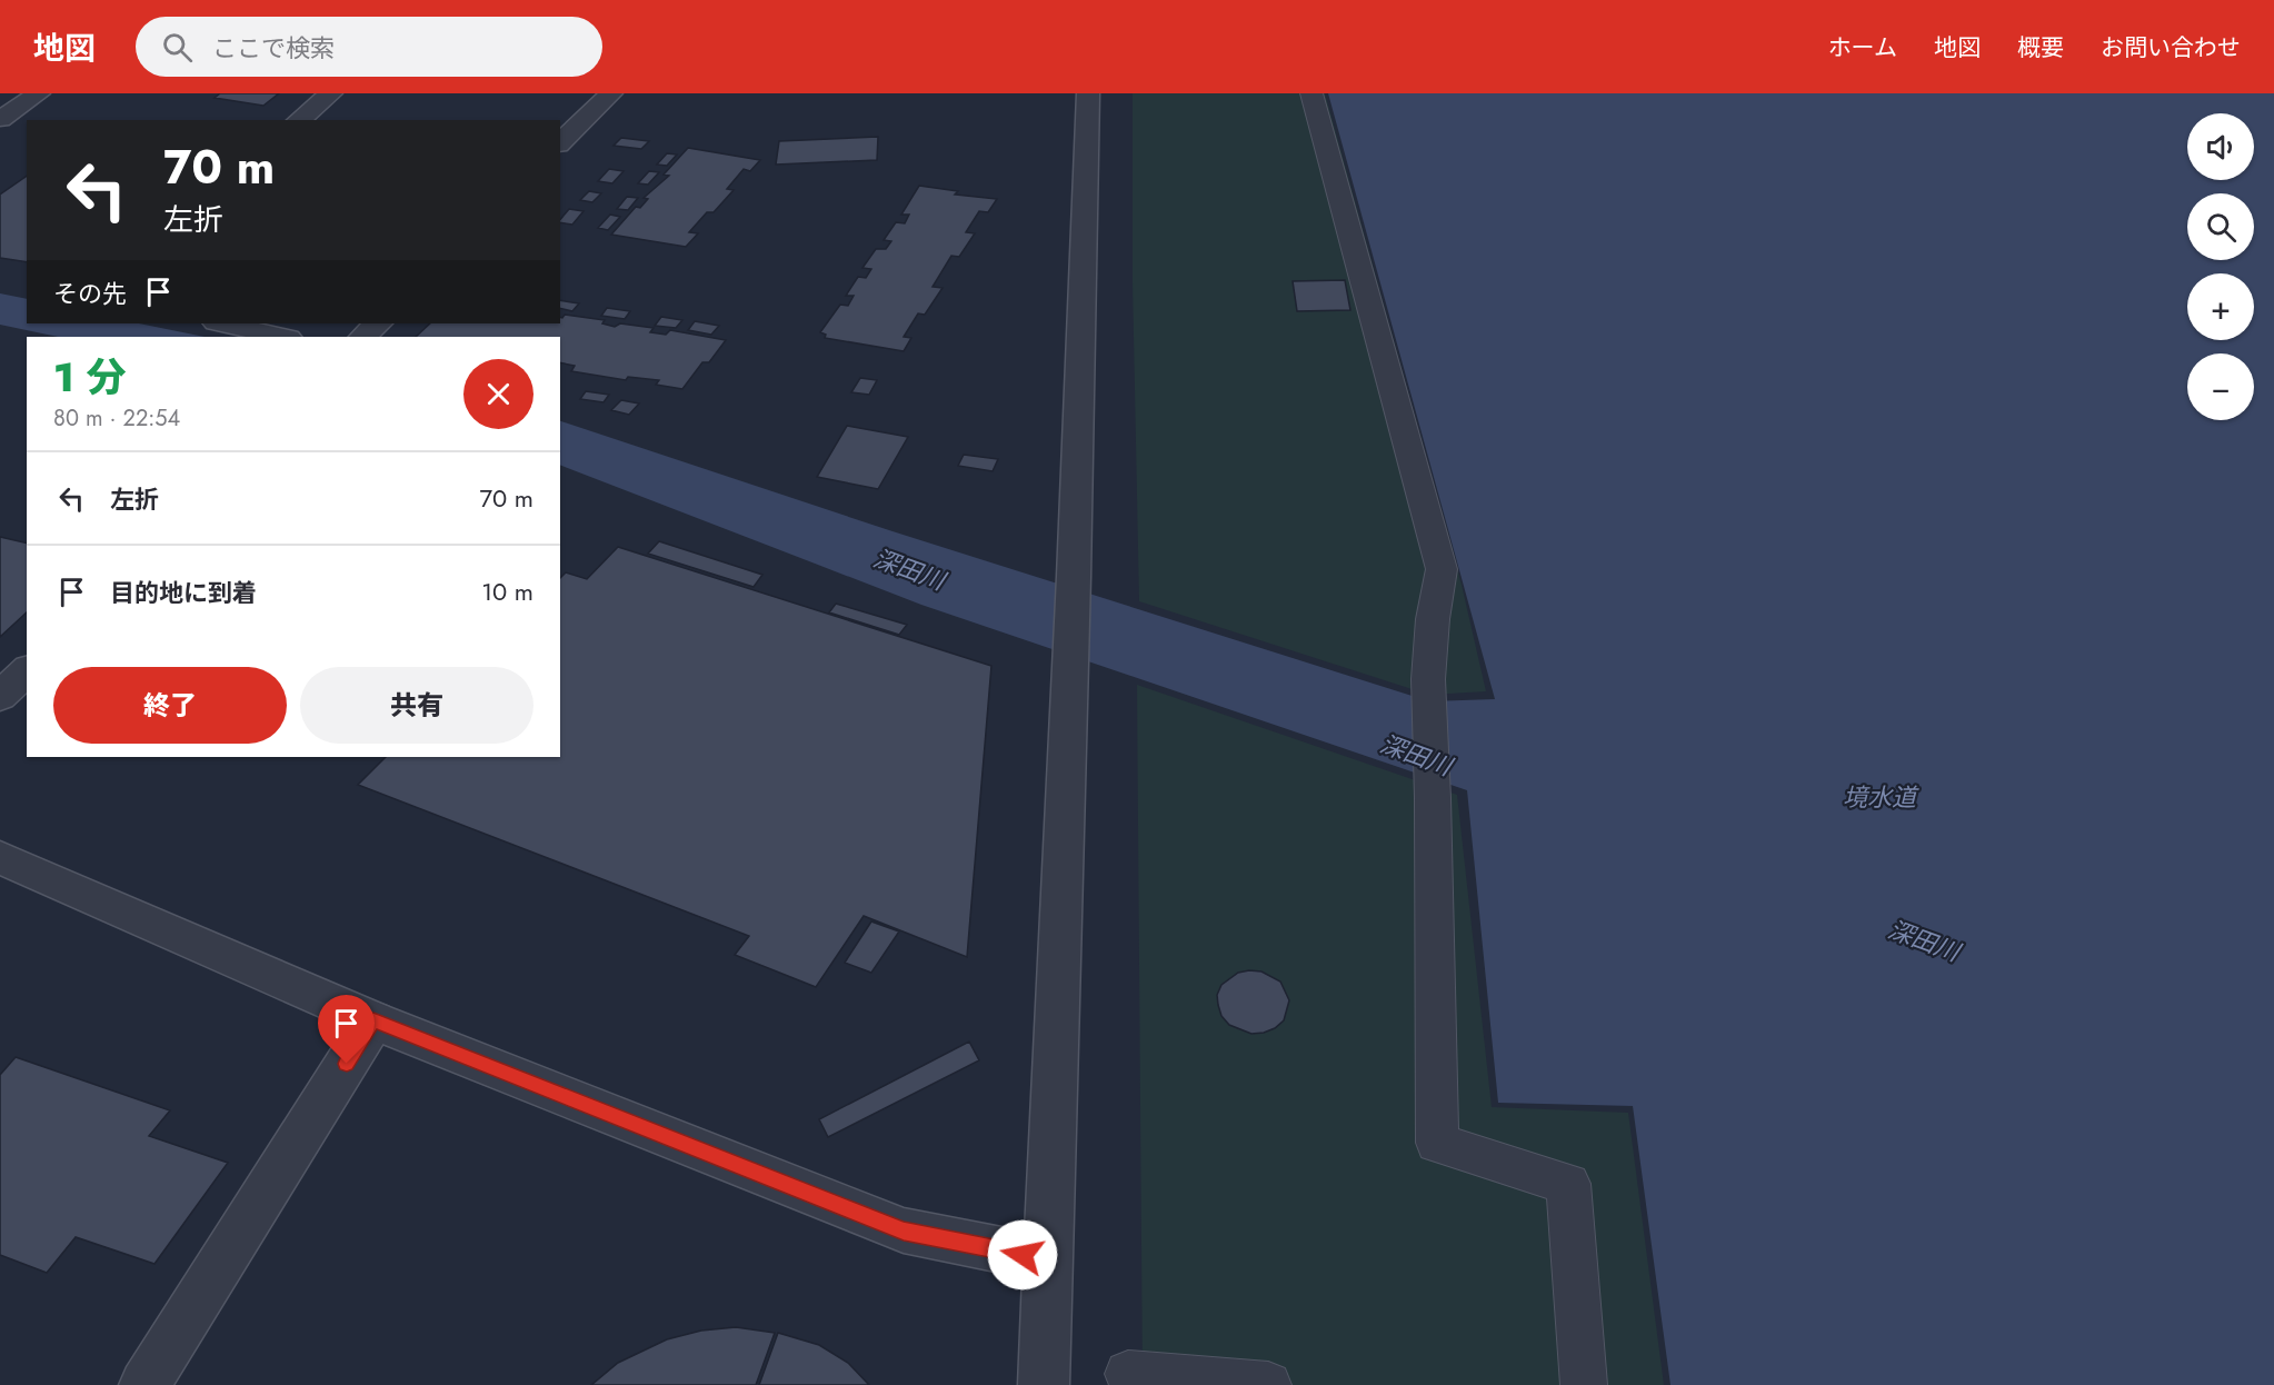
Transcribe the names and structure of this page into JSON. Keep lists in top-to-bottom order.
{
  "water": ["深田川", "境水道"],
  "page": {
    "header": "地図",
    "search": "ここで検索",
    "nav": [
      "ホーム",
      "地図",
      "概要",
      "お問い合わせ"
    ],
    "map_buttons": ["+", "−"],
    "turn": ["70 m", "左折"],
    "then": "その先",
    "heading": ["1 分", "80 m · 22:54"],
    "list": [
      {
        "name": "左折",
        "value": "70 m"
      },
      {
        "name": "目的地に到着",
        "value": "10 m"
      }
    ],
    "buttons": ["終了", "共有"]
  }
}
